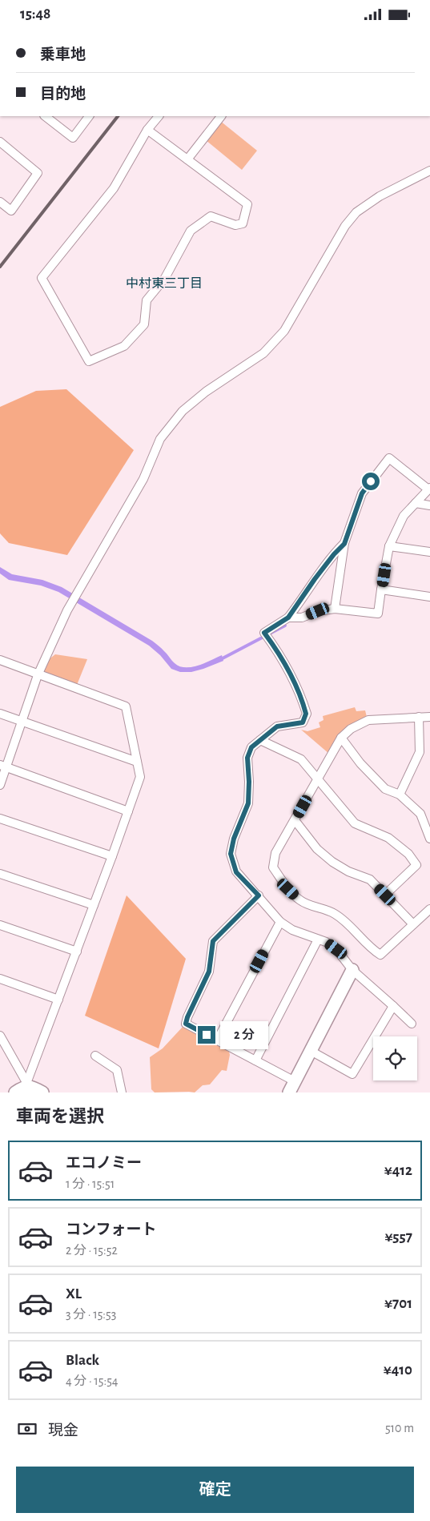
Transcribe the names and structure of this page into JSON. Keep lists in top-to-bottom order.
{
  "districts": ["中村東三丁目"],
  "page": {
    "status": "15:48",
    "banner": ["乗車地", "目的地"],
    "bubble": "2 分",
    "heading": "車両を選択",
    "list": [
      {
        "name": "エコノミー",
        "note": "1 分 · 15:51",
        "value": "¥412"
      },
      {
        "name": "コンフォート",
        "note": "2 分 · 15:52",
        "value": "¥557"
      },
      {
        "name": "XL",
        "note": "3 分 · 15:53",
        "value": "¥701"
      },
      {
        "name": "Black",
        "note": "4 分 · 15:54",
        "value": "¥410"
      }
    ],
    "pay": ["現金", "510 m"],
    "buttons": "確定"
  }
}
